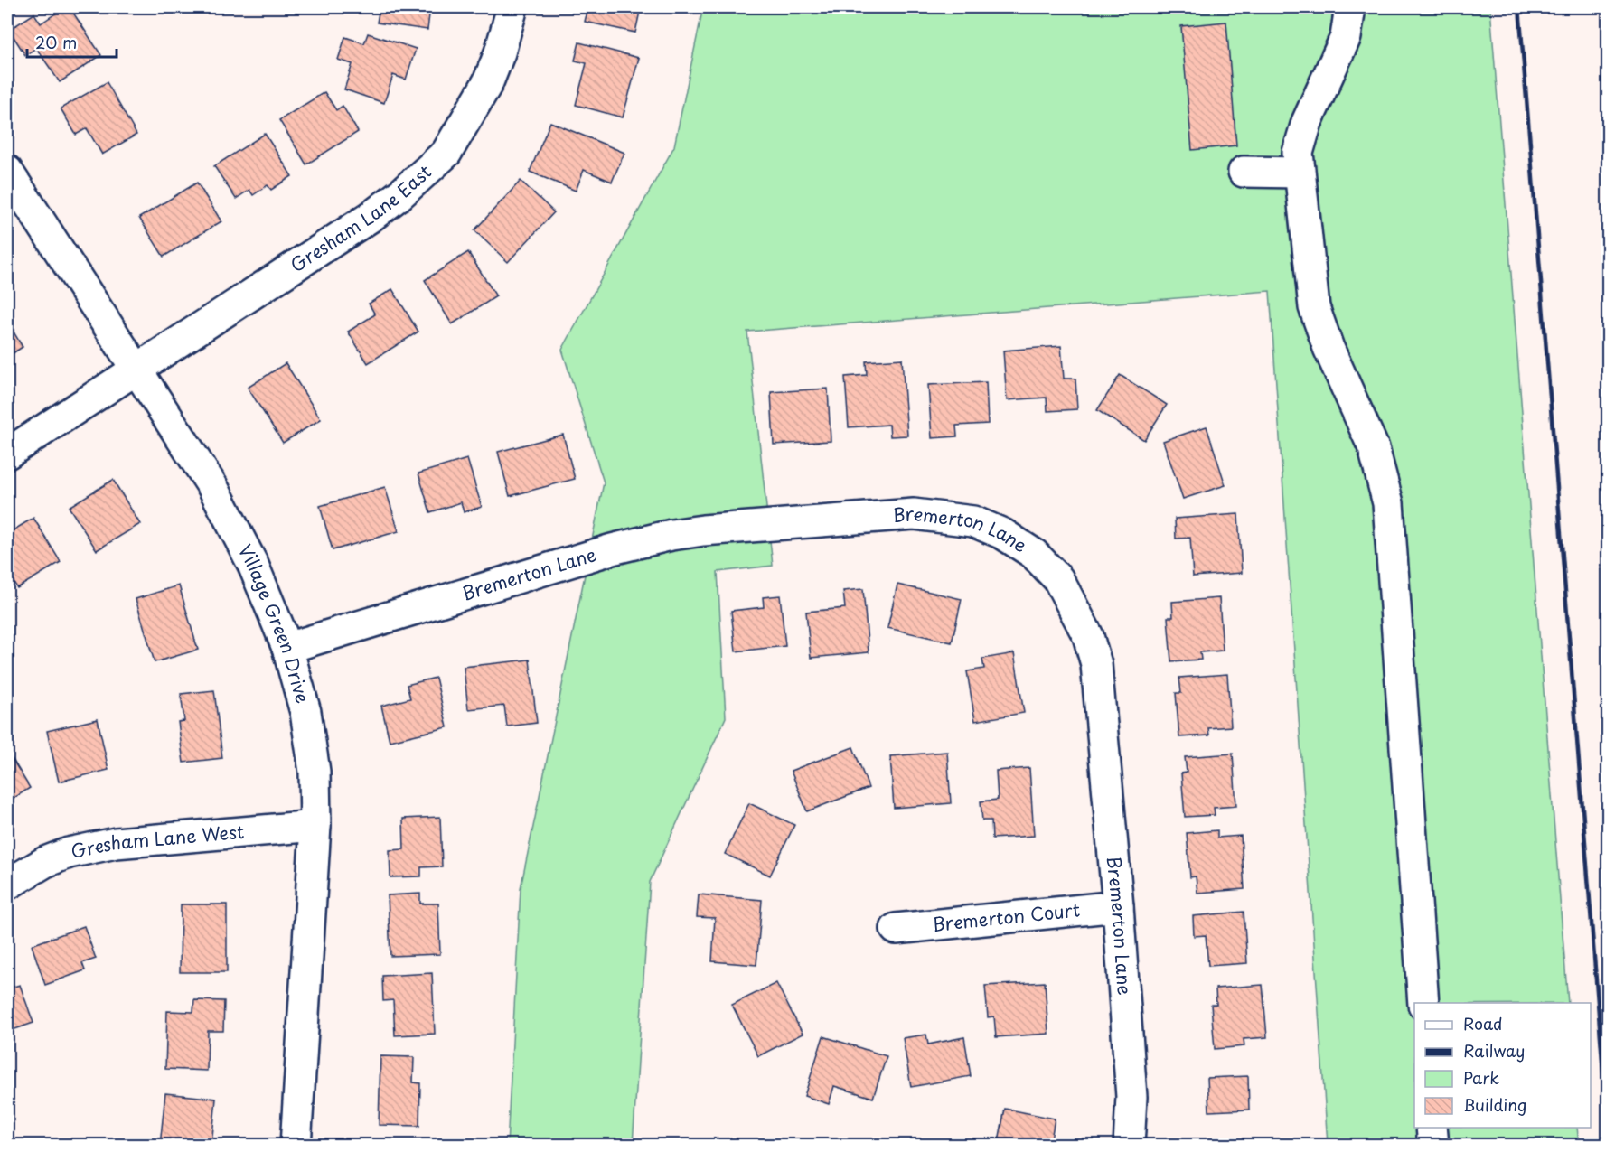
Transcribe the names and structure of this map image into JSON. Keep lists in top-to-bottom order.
{
  "streets": {
    "street": [
      "Gresham Lane East",
      "Bremerton Lane",
      "Village Green Drive",
      "Gresham Lane West",
      "Bremerton Court"
    ]
  },
  "crossings": [
    ["Gresham Lane East", "Village Green Drive"],
    ["Bremerton Lane", "Village Green Drive"],
    ["Bremerton Lane", "Bremerton Court"],
    ["Village Green Drive", "Gresham Lane West"]
  ],
  "legend": [
    "Road",
    "Railway",
    "Park",
    "Building"
  ],
  "scale_bar": "20 m"
}
